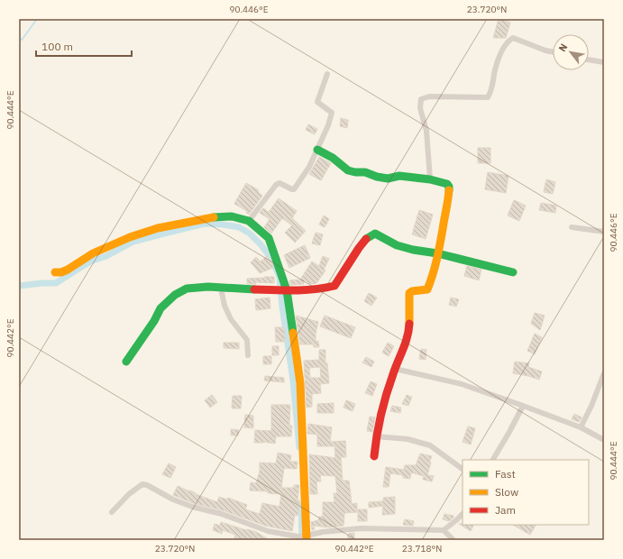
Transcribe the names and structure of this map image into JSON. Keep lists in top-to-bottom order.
{
  "legend": ["Fast", "Slow", "Jam"],
  "scale_bar": "100 m",
  "north": "top left",
  "coordinates": [
    "90.446°E",
    "23.720°N",
    "90.444°E",
    "90.442°E",
    "23.718°N"
  ]
}
